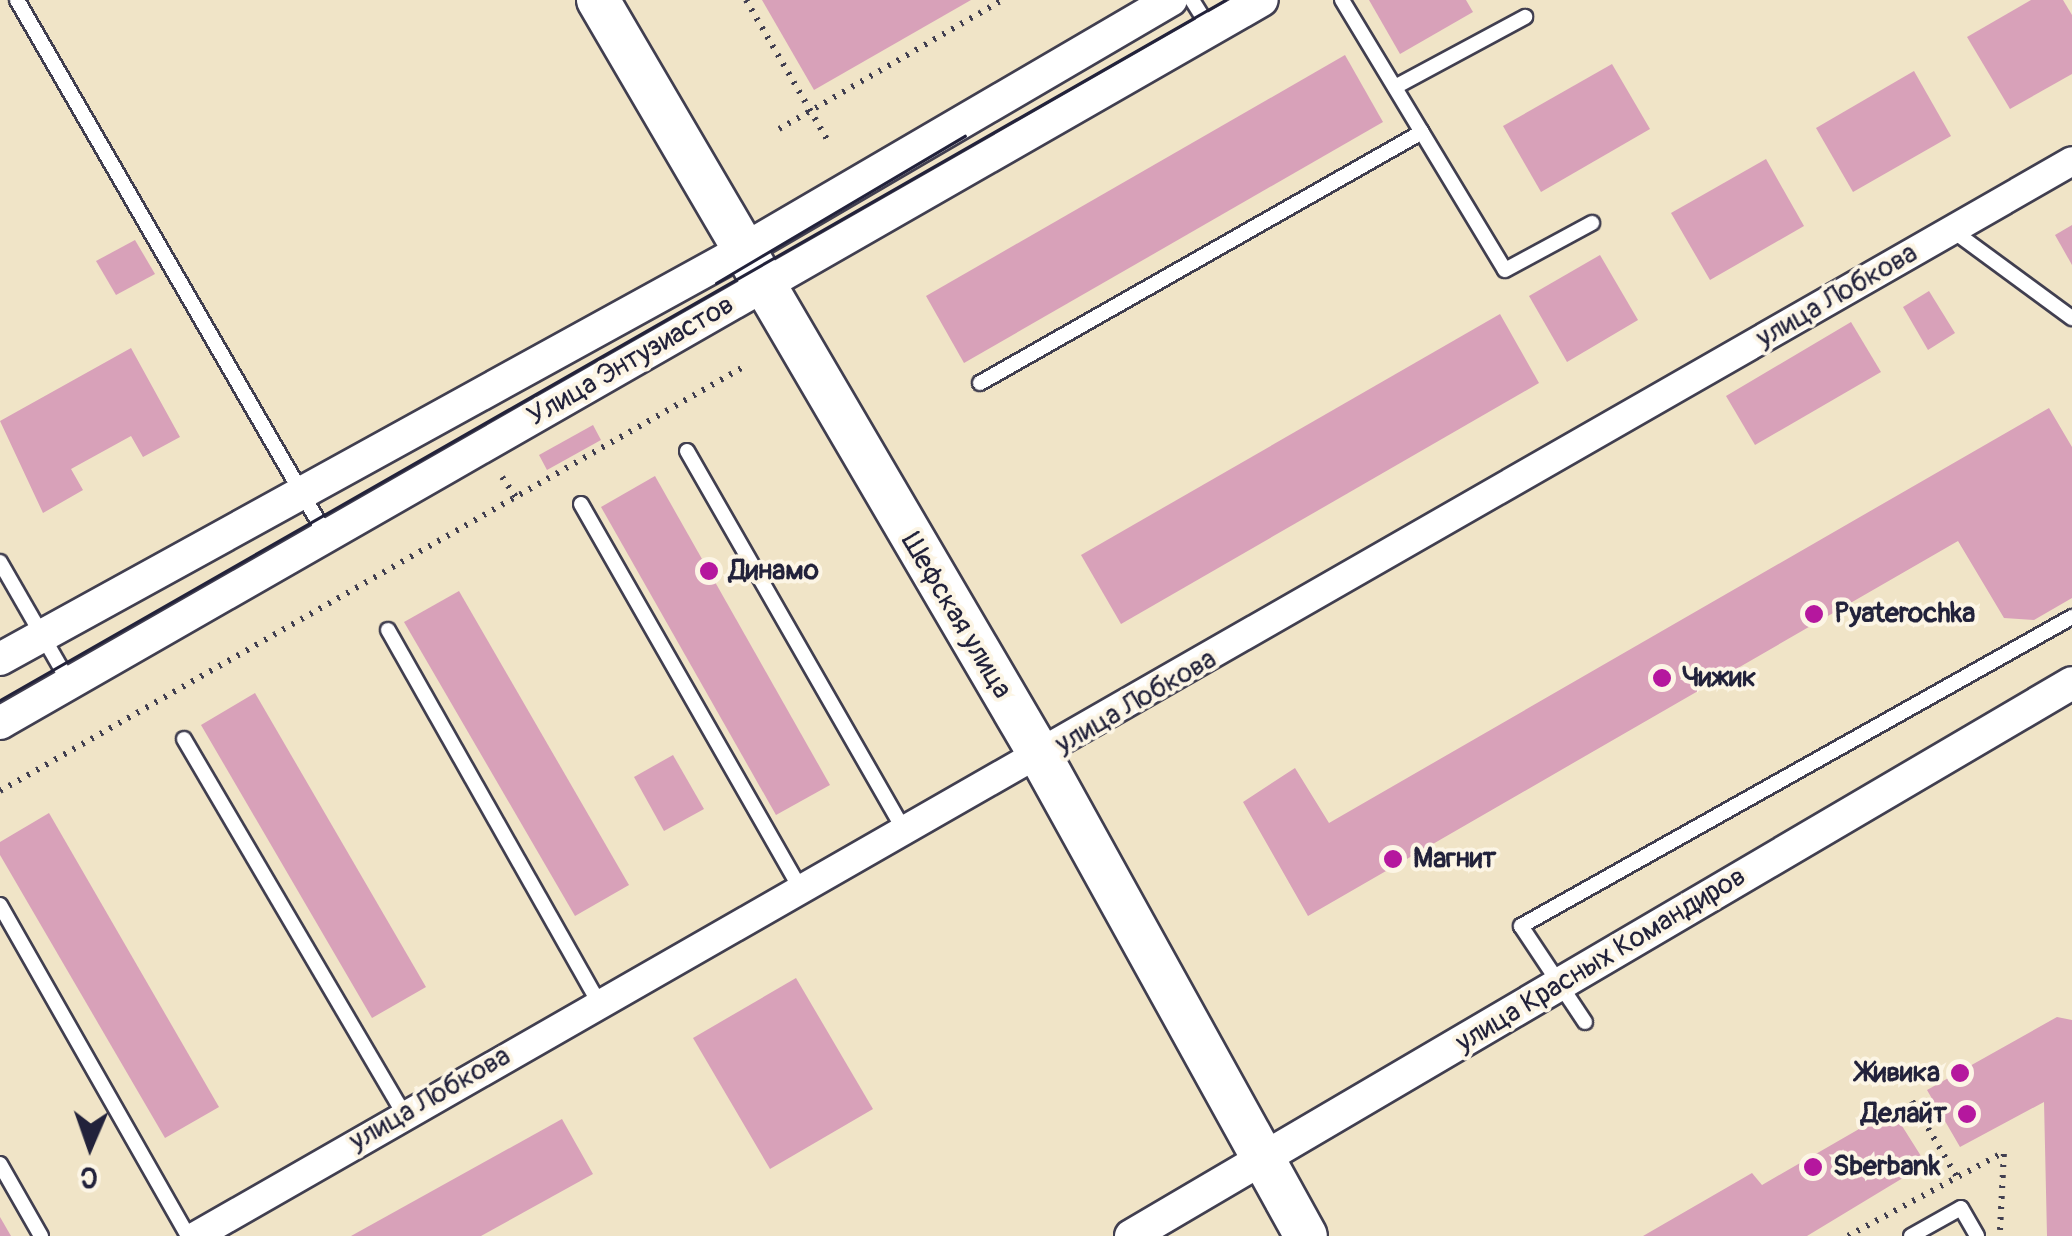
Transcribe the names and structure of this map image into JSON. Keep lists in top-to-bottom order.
{
  "streets": {
    "main road": ["Шефская улица"],
    "street": ["улица Лобкова", "Улица Энтузиастов", "улица Красных Командиров"]
  },
  "crossings": [
    ["улица Лобкова", "Шефская улица"],
    ["Улица Энтузиастов", "Шефская улица"],
    ["Шефская улица", "улица Красных Командиров"]
  ],
  "places": [
    "Динамо",
    "Pyaterochka",
    "Чижик",
    "Магнит",
    "Живика",
    "Делайт",
    "Sberbank"
  ],
  "north": "bottom"
}
